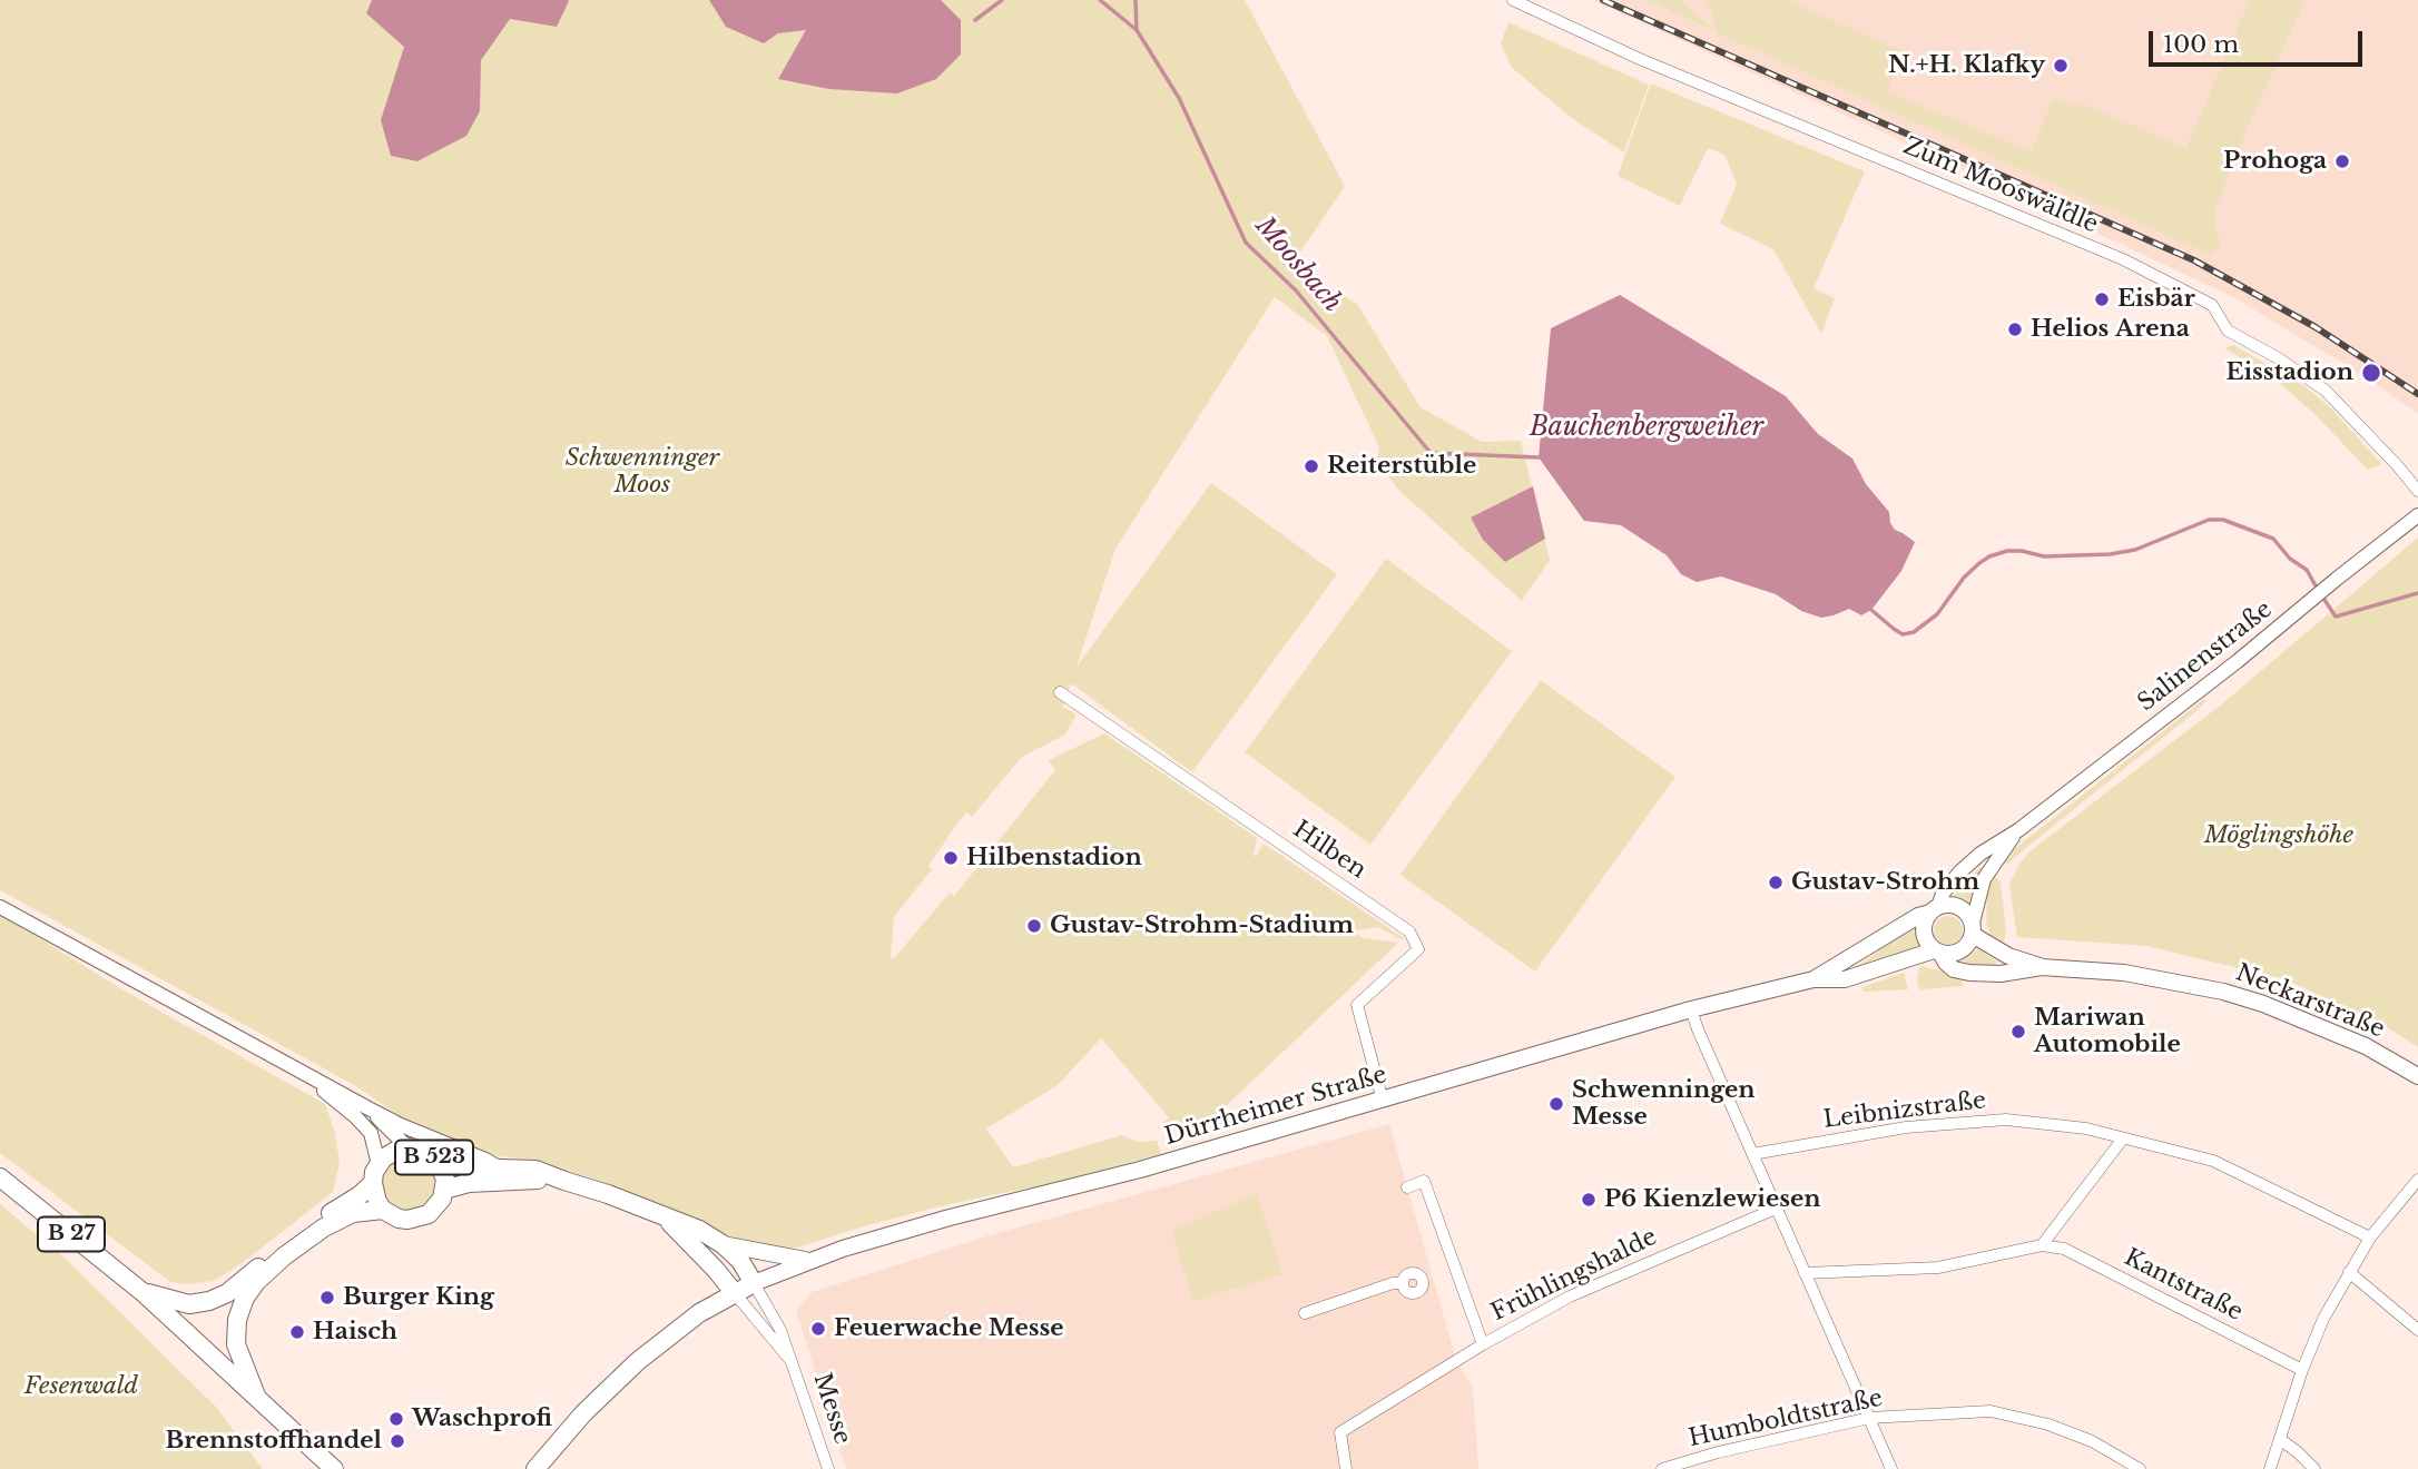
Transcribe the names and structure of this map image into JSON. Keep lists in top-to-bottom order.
{
  "streets": {
    "main road": [
      "Neckarstraße",
      "Dürrheimer Straße",
      "B 523",
      "B 27"
    ],
    "street": [
      "Zum Mooswäldle",
      "Salinenstraße",
      "Hilben",
      "Leibnizstraße",
      "Frühlingshalde",
      "Kantstraße",
      "Messe",
      "Humboldtstraße"
    ]
  },
  "crossings": [
    ["Salinenstraße", "Neckarstraße"],
    ["Salinenstraße", "Dürrheimer Straße"],
    ["Hilben", "Dürrheimer Straße"],
    ["Neckarstraße", "Dürrheimer Straße"],
    ["Dürrheimer Straße", "Messe"]
  ],
  "water": ["Moosbach", "Bauchenbergweiher"],
  "parks": ["Schwenninger Moos", "Möglingshöhe", "Fesenwald"],
  "places": [
    "N.+H. Klafky",
    "Prohoga",
    "Eisbär",
    "Helios Arena",
    "Eisstadion",
    "Reiterstüble",
    "Hilbenstadion",
    "Gustav-Strohm",
    "Gustav-Strohm-Stadium",
    "Mariwan Automobile",
    "Schwenningen Messe",
    "P6 Kienzlewiesen",
    "Burger King",
    "Feuerwache Messe",
    "Haisch",
    "Waschprofi",
    "Brennstoffhandel"
  ],
  "scale_bar": "100 m"
}
